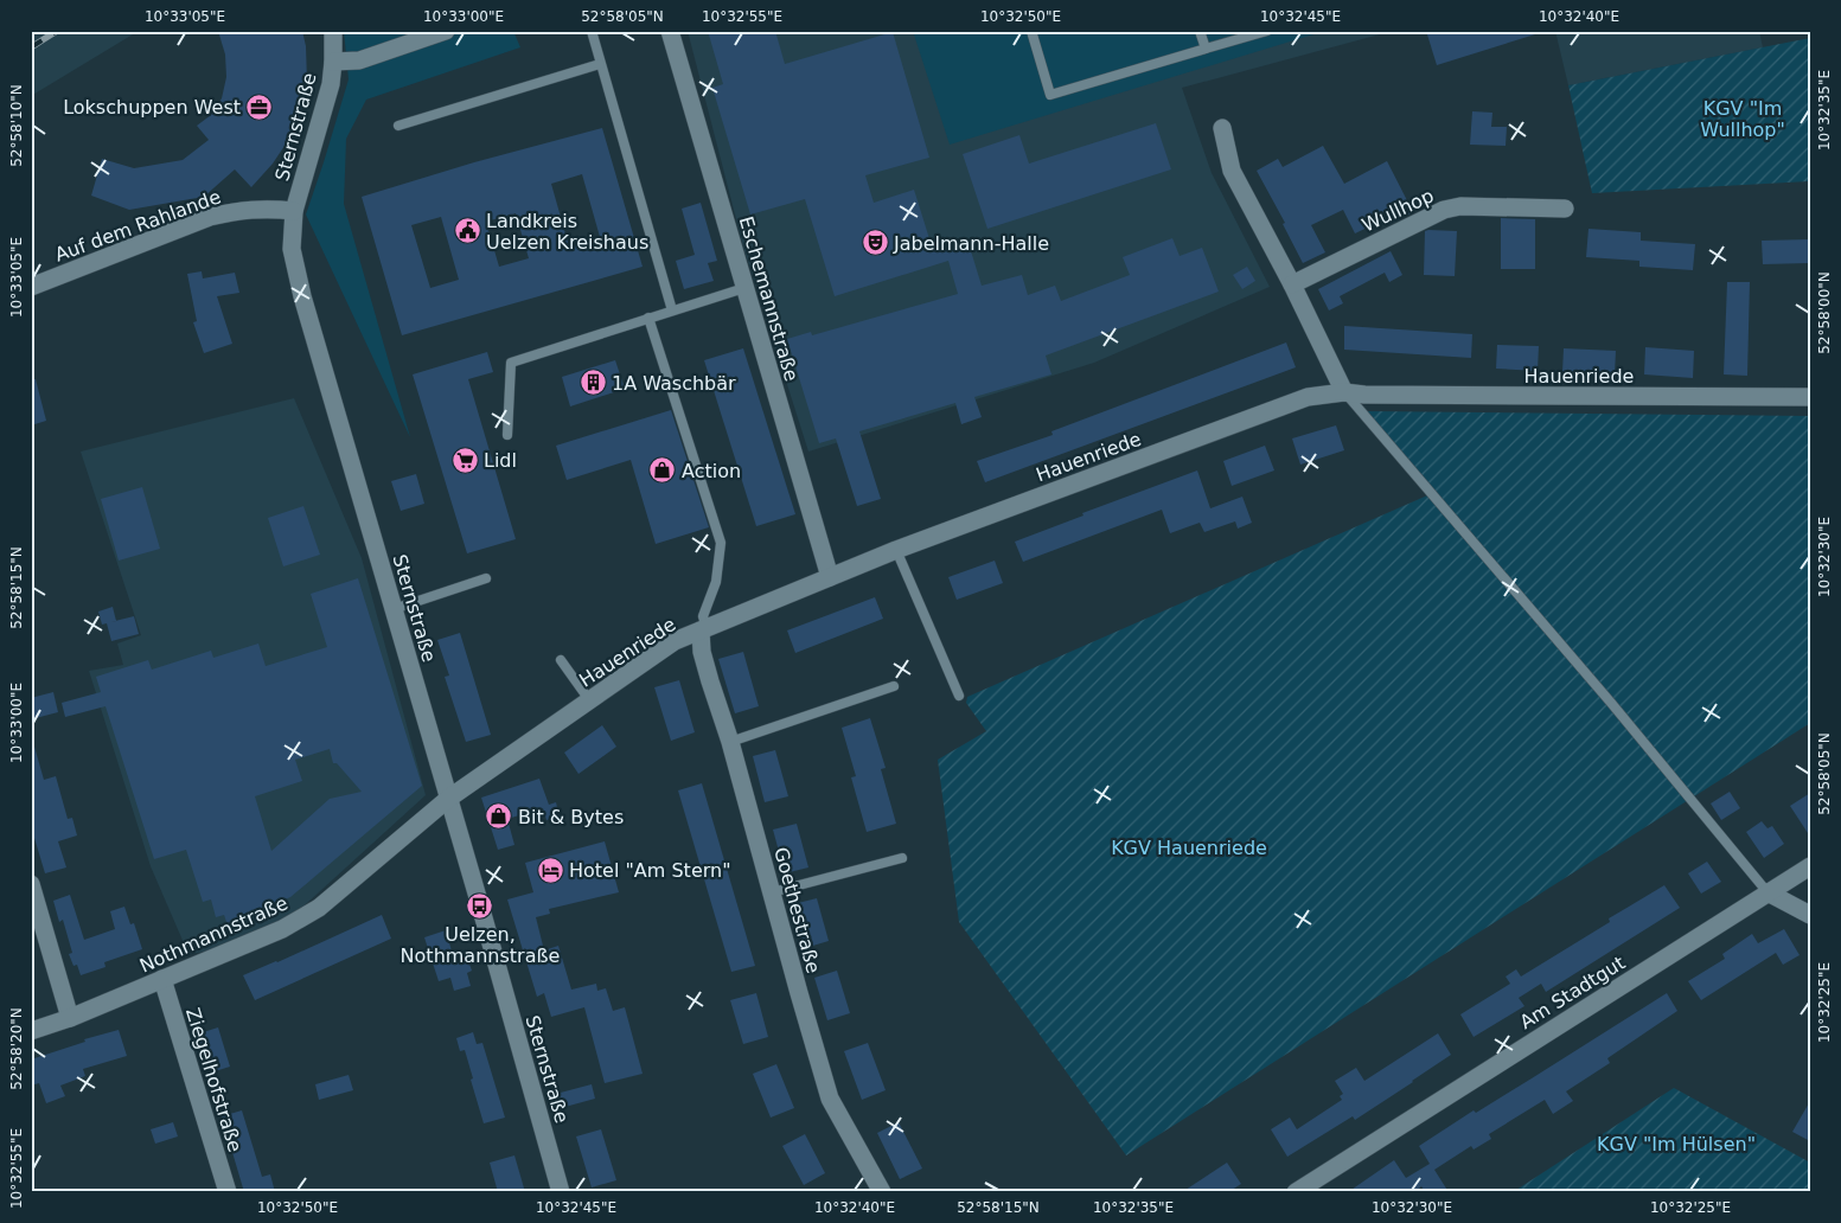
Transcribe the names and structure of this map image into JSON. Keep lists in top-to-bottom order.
{
  "streets": {
    "street": [
      "Sternstraße",
      "Wullhop",
      "Auf dem Rahlande",
      "Eschemannstraße",
      "Hauenriede",
      "Goethestraße",
      "Nothmannstraße",
      "Am Stadtgut",
      "Ziegelhofstraße"
    ]
  },
  "crossings": [
    ["Sternstraße", "Auf dem Rahlande"],
    ["Sternstraße", "Hauenriede"],
    ["Sternstraße", "Nothmannstraße"],
    ["Eschemannstraße", "Hauenriede"],
    ["Hauenriede", "Goethestraße"],
    ["Hauenriede", "Nothmannstraße"],
    ["Nothmannstraße", "Ziegelhofstraße"]
  ],
  "parks": ["KGV \"Im Wullhop\"", "KGV Hauenriede", "KGV \"Im Hülsen\""],
  "places": {
    "office": ["Lokschuppen West"],
    "public building": ["Landkreis Uelzen Kreishaus"],
    "theatre": ["Jabelmann-Halle"],
    "building": ["1A Waschbär"],
    "supermarket": ["Lidl"],
    "shop": ["Action", "Bit & Bytes"],
    "hotel": ["Hotel \"Am Stern\""],
    "bus stop": ["Uelzen, Nothmannstraße"]
  },
  "coordinates": [
    "10°33'05\"E",
    "10°33'00\"E",
    "52°58'05\"N",
    "10°32'55\"E",
    "10°32'50\"E",
    "10°32'45\"E",
    "10°32'40\"E",
    "10°32'35\"E",
    "52°58'10\"N",
    "52°58'00\"N",
    "10°32'30\"E",
    "52°58'15\"N",
    "10°32'25\"E",
    "52°58'20\"N"
  ]
}
